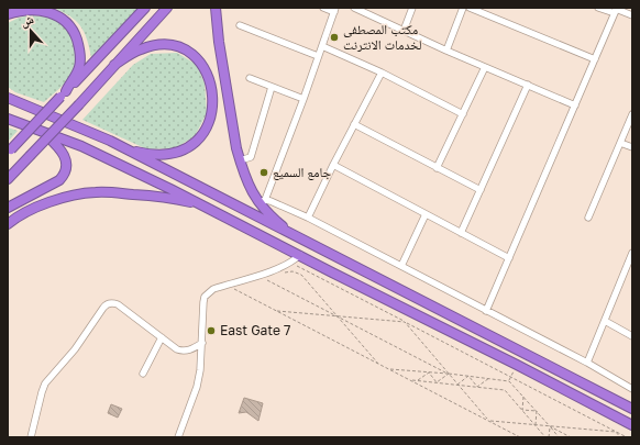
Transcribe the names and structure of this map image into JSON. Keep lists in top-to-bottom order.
{
  "places": ["مكتب المصطفى لخدمات الانترنت", "جامع السميع", "East Gate 7"],
  "north": "top"
}
